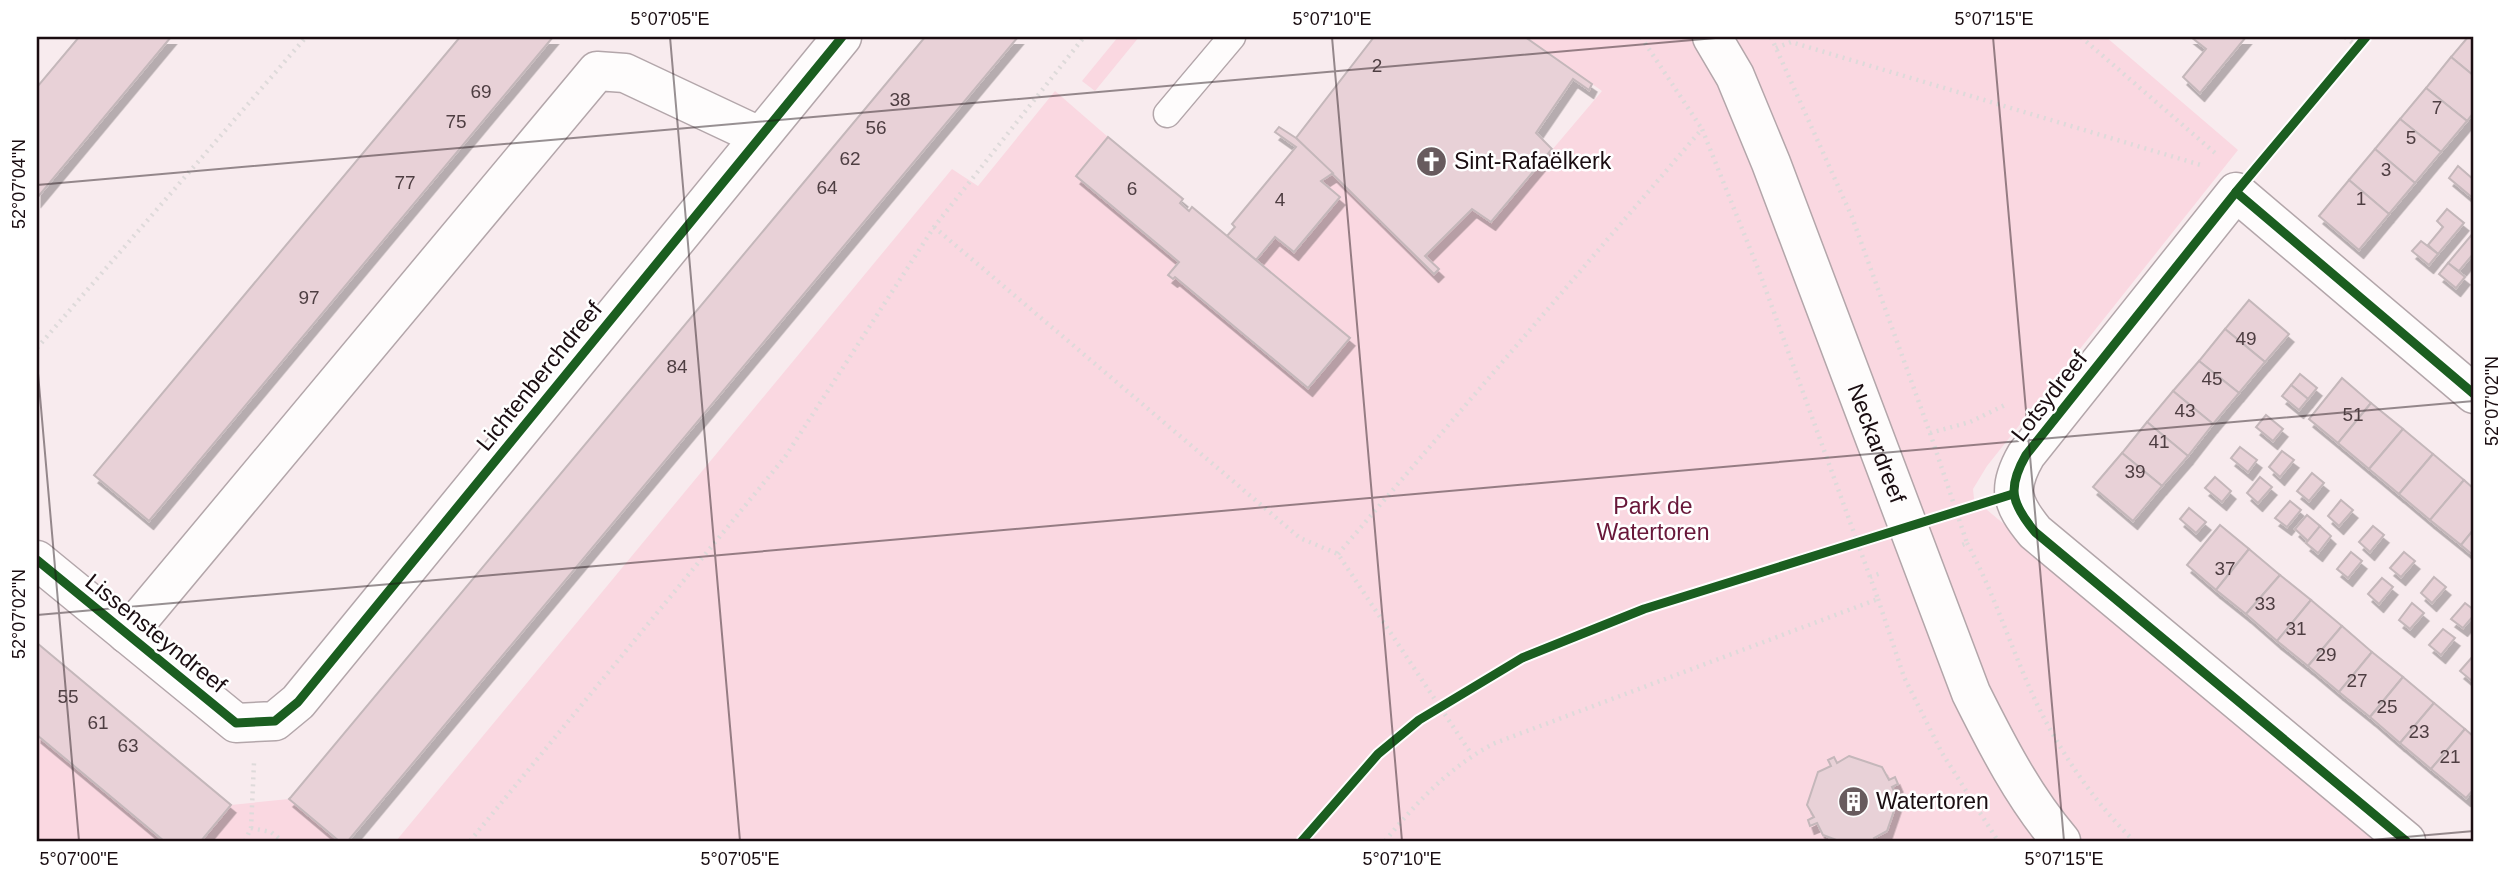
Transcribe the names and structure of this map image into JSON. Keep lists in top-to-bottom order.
{
  "streets": {
    "street": [
      "Lichtenberchdreef",
      "Lotsydreef",
      "Neckardreef",
      "Lissensteyndreef"
    ]
  },
  "crossings": [
    ["Lichtenberchdreef", "Lissensteyndreef"]
  ],
  "parks": ["Park de Watertoren"],
  "places": {
    "church": ["Sint-Rafaëlkerk"],
    "building": ["Watertoren"]
  },
  "house_numbers": [
    "2",
    "69",
    "38",
    "7",
    "75",
    "56",
    "5",
    "62",
    "3",
    "77",
    "64",
    "6",
    "1",
    "4",
    "97",
    "49",
    "84",
    "45",
    "43",
    "51",
    "41",
    "39",
    "37",
    "33",
    "31",
    "29",
    "27",
    "55",
    "25",
    "61",
    "23",
    "63",
    "21"
  ],
  "coordinates": [
    "5°07'05\"E",
    "5°07'10\"E",
    "5°07'15\"E",
    "52°07'04\"N",
    "52°07'02\"N",
    "5°07'00\"E"
  ]
}
